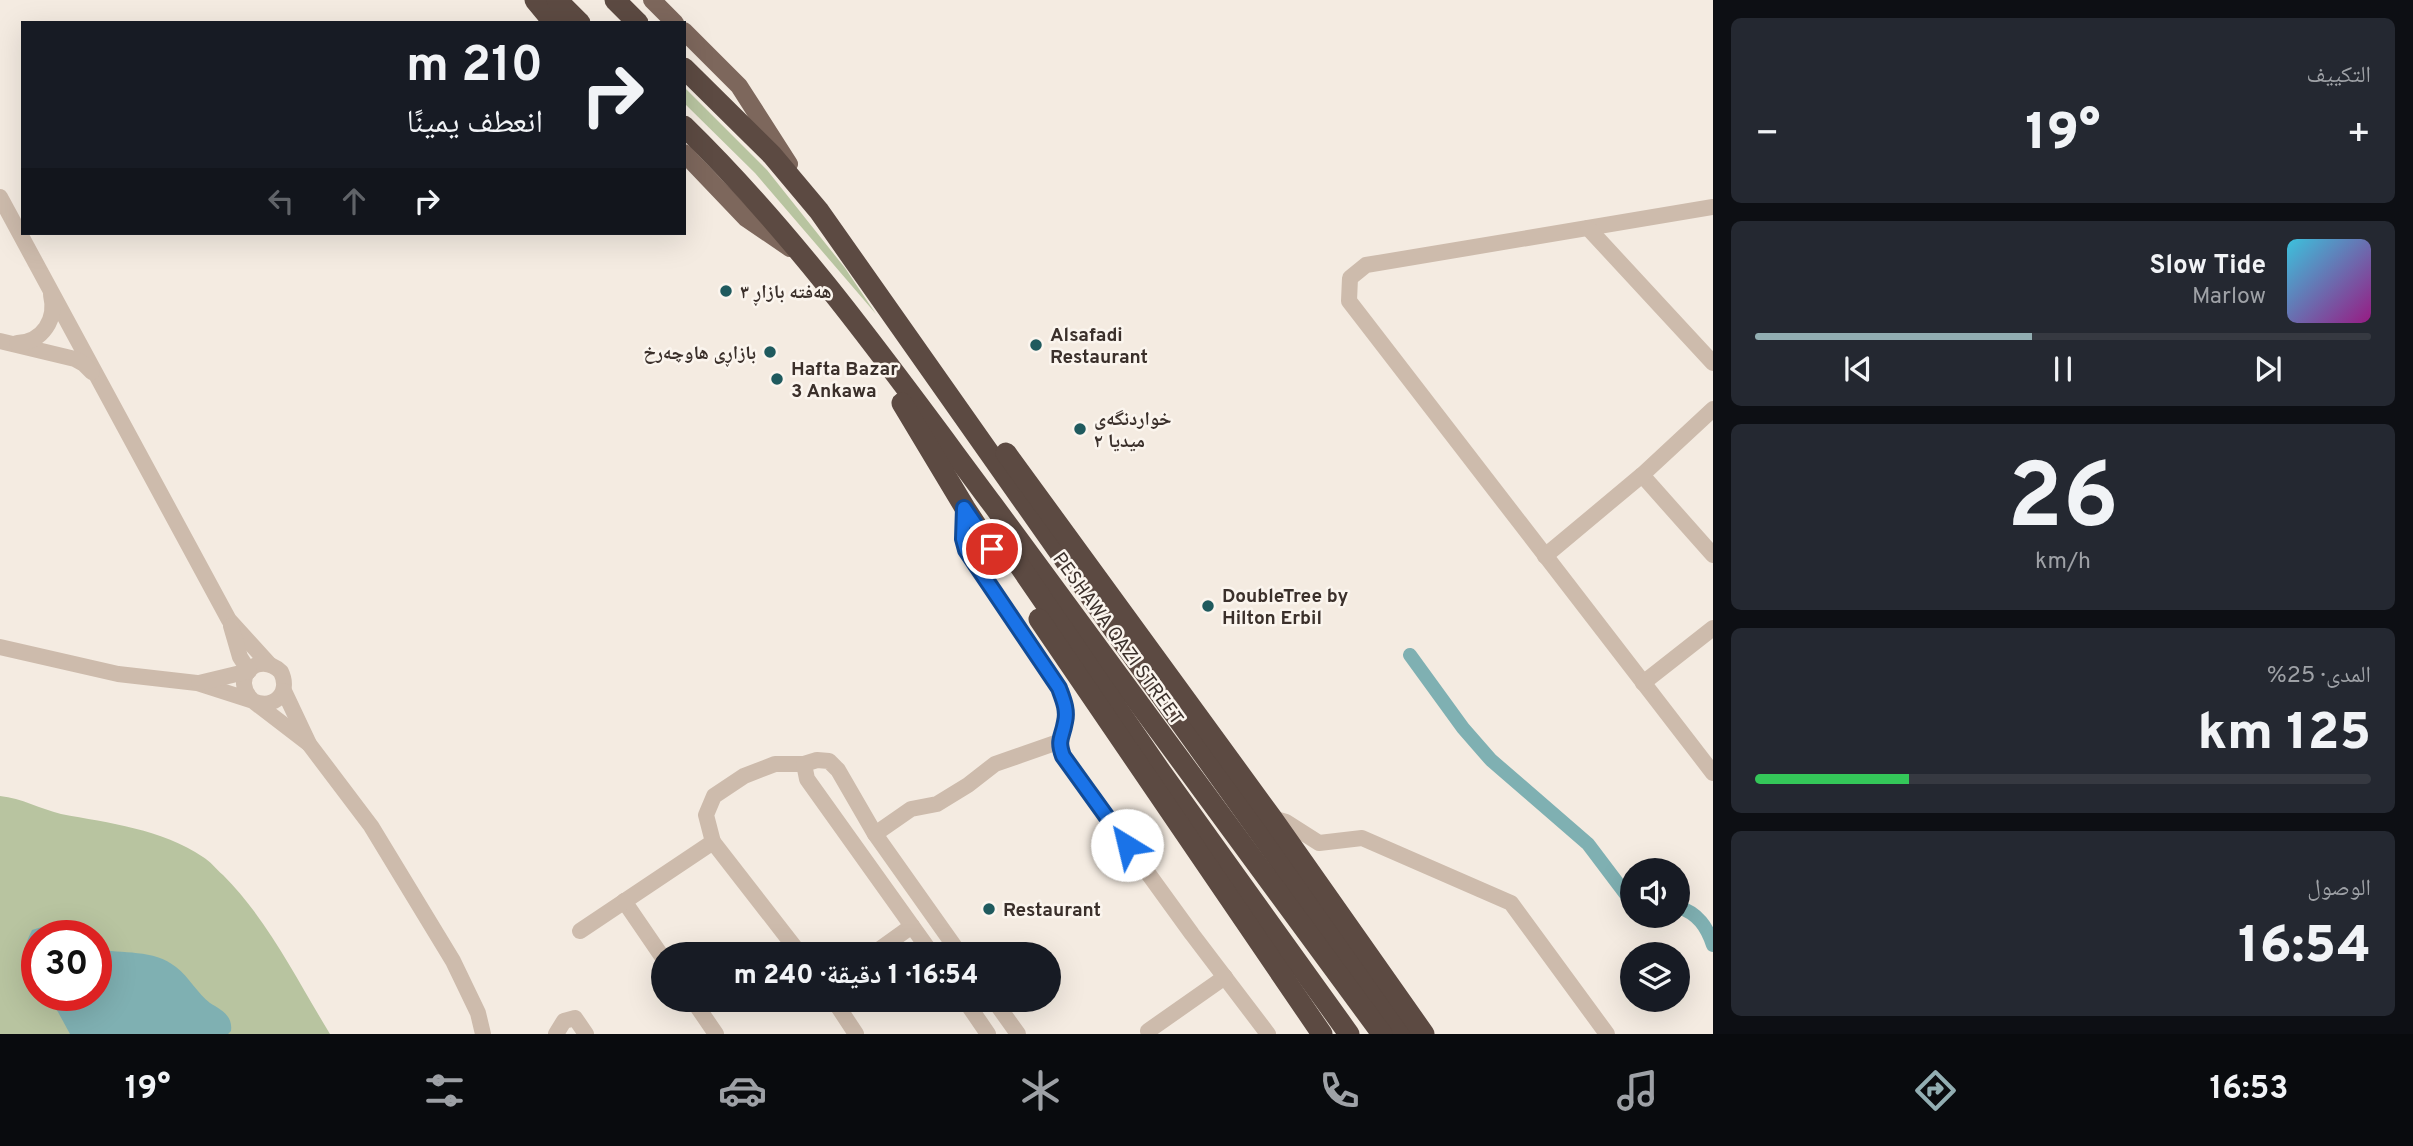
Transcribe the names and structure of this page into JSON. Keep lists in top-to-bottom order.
{
  "streets": {
    "highway": ["PESHAWA QAZI STREET"]
  },
  "places": [
    "هەفتە بازاڕ ٣",
    "Alsafadi Restaurant",
    "بازاڕی هاوچەرخ",
    "Hafta Bazar 3 Ankawa",
    "خواردنگەی میدیا ٢",
    "DoubleTree by Hilton Erbil",
    "Restaurant"
  ],
  "page": {
    "tile": [
      "التكييف",
      ["26", "km/h"],
      ["المدى · 25%", "125 km"],
      ["الوصول", "16:54"]
    ],
    "turn": ["210 m", "انعطف يمينًا"],
    "heat": ["−", "19°", "+"],
    "song": ["Slow Tide", "Marlow"],
    "limit": "30",
    "trip": "16:54 · 1 دقيقة · 240 m",
    "tabs": ["16:53", "19°"]
  }
}
